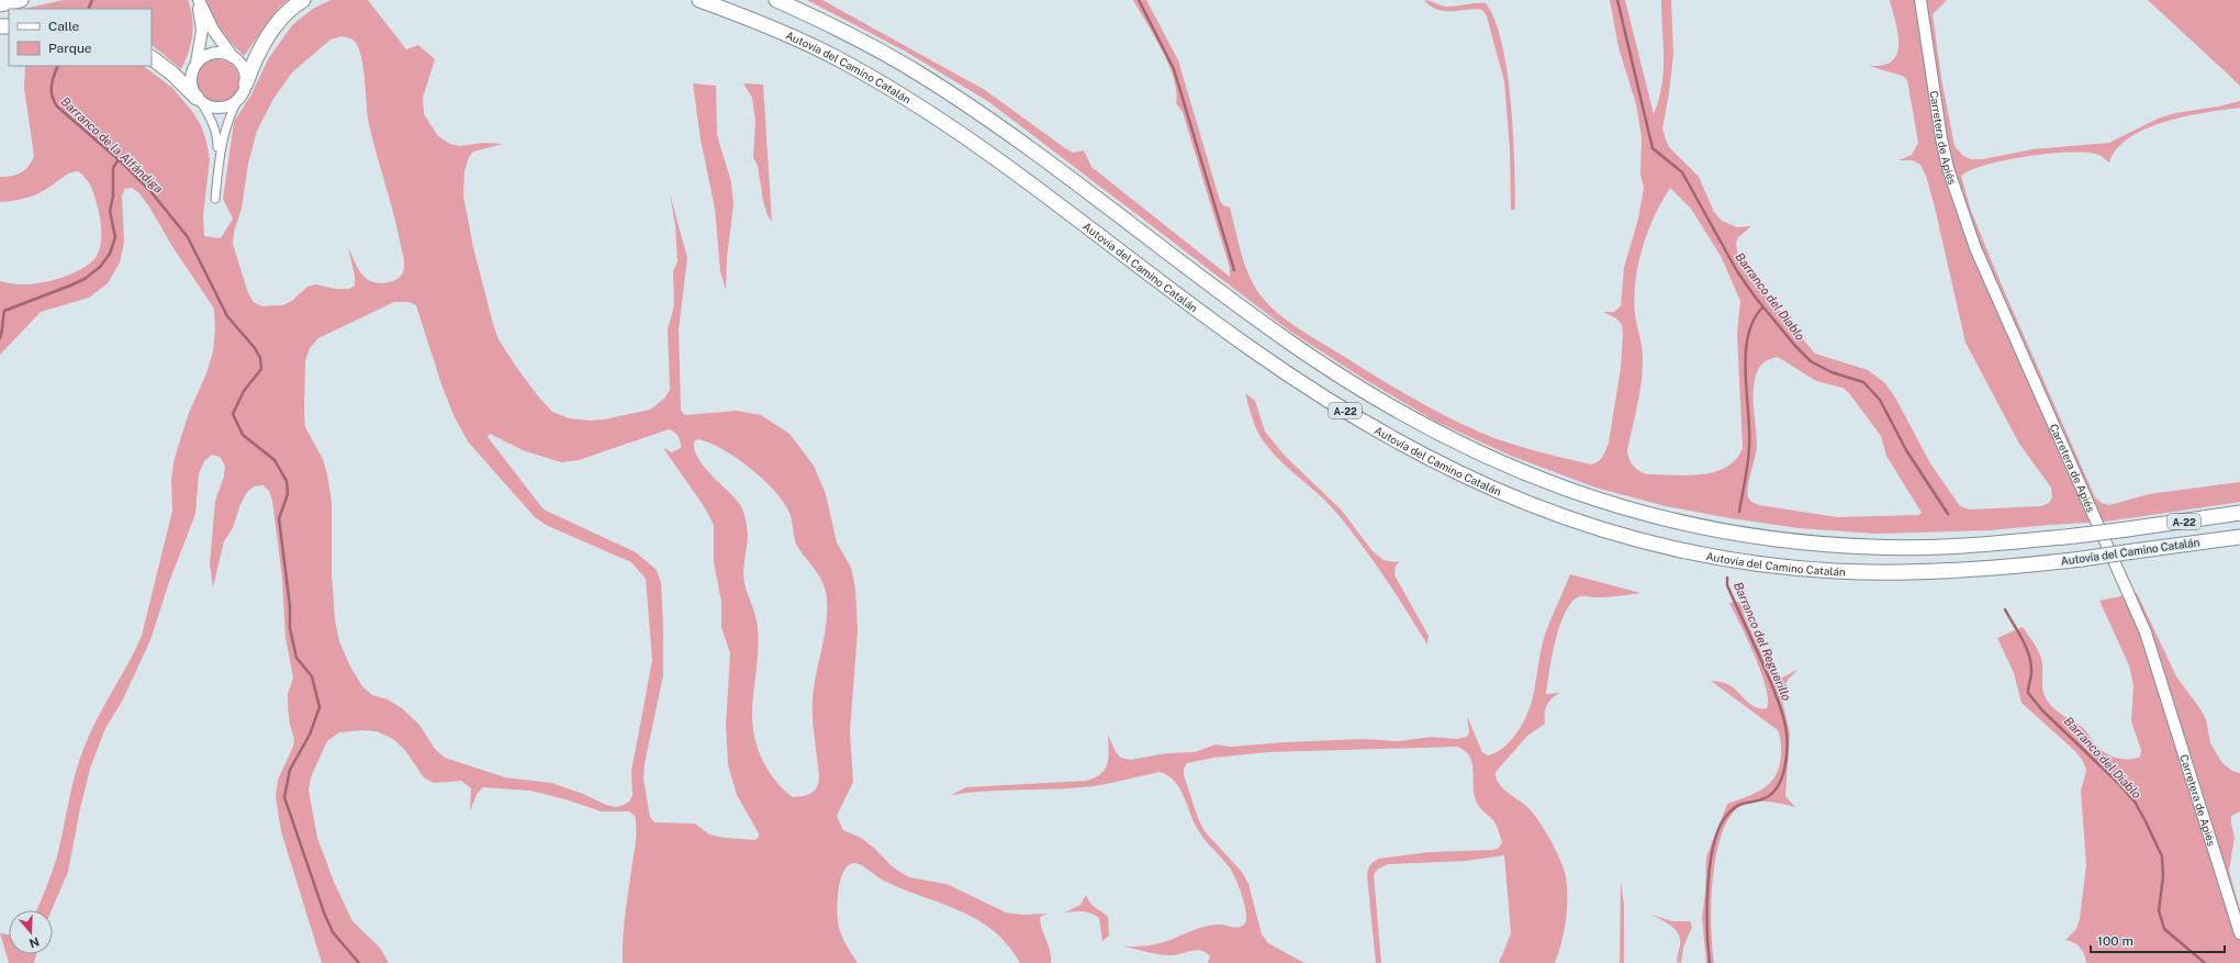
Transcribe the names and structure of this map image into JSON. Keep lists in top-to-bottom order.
{
  "streets": {
    "highway": ["Autovía del Camino Catalán", "A-22"],
    "street": ["Carretera de Apiés"]
  },
  "water": ["Barranco de la Alfándiga", "Barranco del Diablo", "Barranco del Reguerillo"],
  "legend": ["Calle", "Parque"],
  "scale_bar": "100 m",
  "north": "bottom"
}
